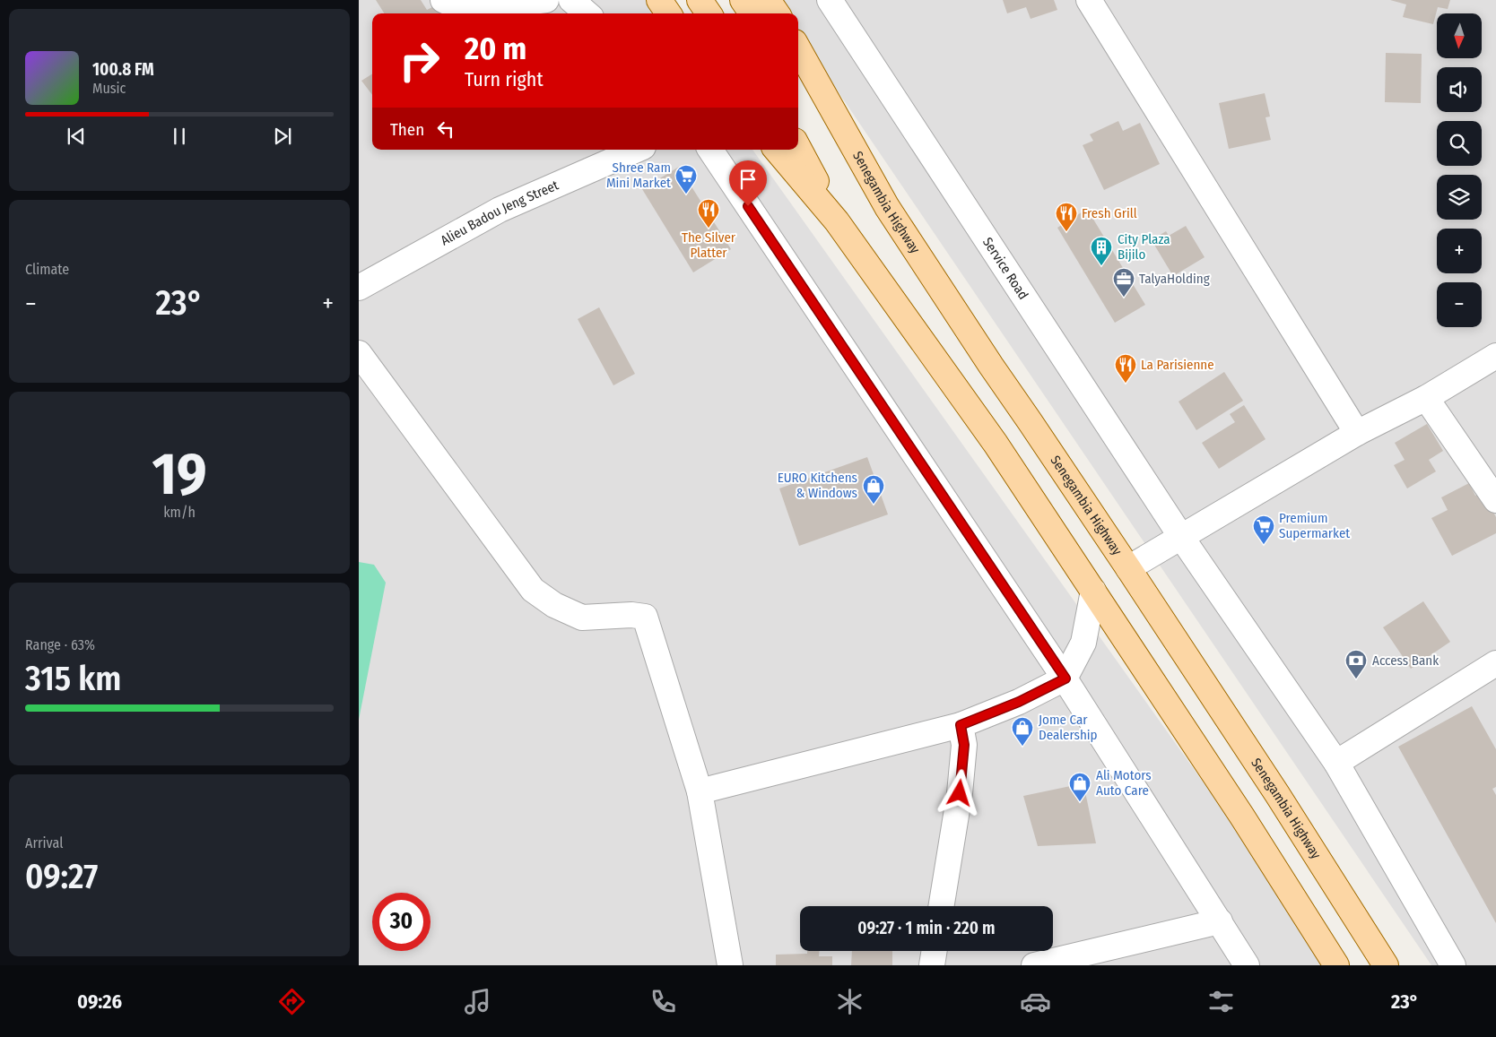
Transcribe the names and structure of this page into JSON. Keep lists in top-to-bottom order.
{
  "streets": {
    "main road": ["Senegambia Highway"],
    "street": ["Alieu Badou Jeng Street", "Service Road"]
  },
  "places": {
    "supermarket": ["Shree Ram Mini Market", "Premium Supermarket"],
    "restaurant": ["The Silver Platter", "Fresh Grill", "La Parisienne"],
    "building": ["City Plaza Bijilo"],
    "office": ["TalyaHolding"],
    "shop": ["EURO Kitchens & Windows", "Jome Car Dealership", "Ali Motors Auto Care"],
    "bank": ["Access Bank"]
  },
  "north": "bottom",
  "page": {
    "map_buttons": ["+", "−"],
    "turn": ["20 m", "Turn right"],
    "song": ["100.8 FM", "Music"],
    "then": "Then",
    "tile": [
      "Climate",
      ["19", "km/h"],
      ["Range · 63%", "315 km"],
      ["Arrival", "09:27"]
    ],
    "heat": ["−", "23°", "+"],
    "limit": "30",
    "trip": "09:27 · 1 min · 220 m",
    "tabs": ["09:26", "23°"]
  }
}
